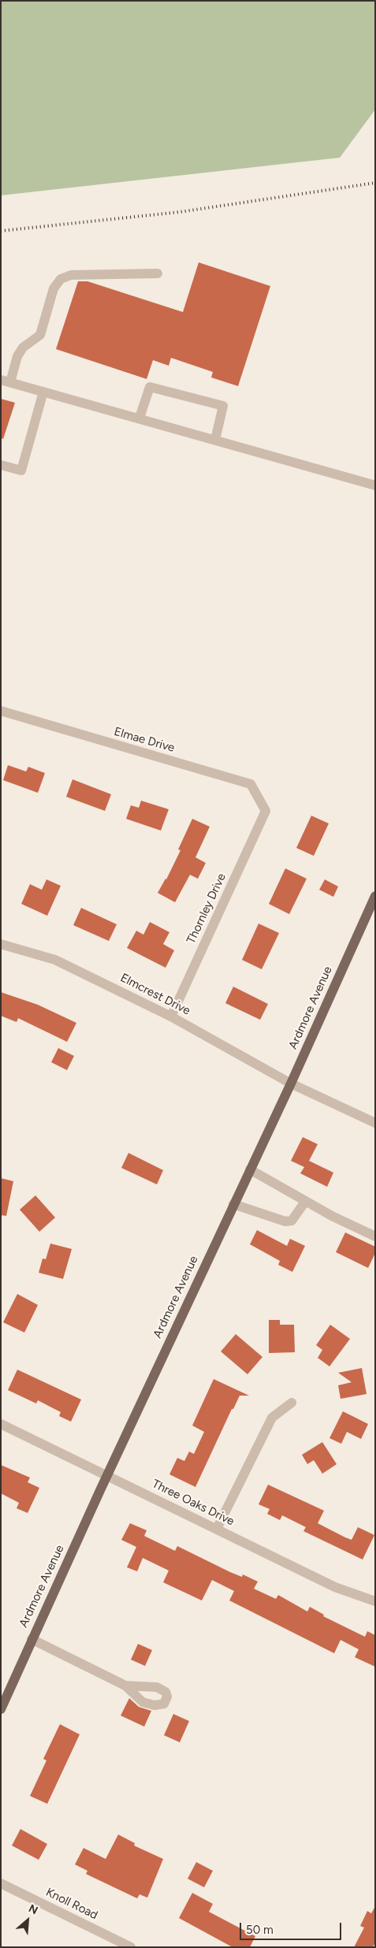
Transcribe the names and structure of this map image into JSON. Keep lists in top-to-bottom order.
{
  "streets": {
    "main road": ["Ardmore Avenue"],
    "street": [
      "Elmae Drive",
      "Thornley Drive",
      "Elmcrest Drive",
      "Three Oaks Drive",
      "Knoll Road"
    ]
  },
  "crossings": [
    ["Elmae Drive", "Thornley Drive"],
    ["Thornley Drive", "Elmcrest Drive"],
    ["Elmcrest Drive", "Ardmore Avenue"],
    ["Ardmore Avenue", "Three Oaks Drive"]
  ],
  "scale_bar": "50 m",
  "north": "top right"
}
